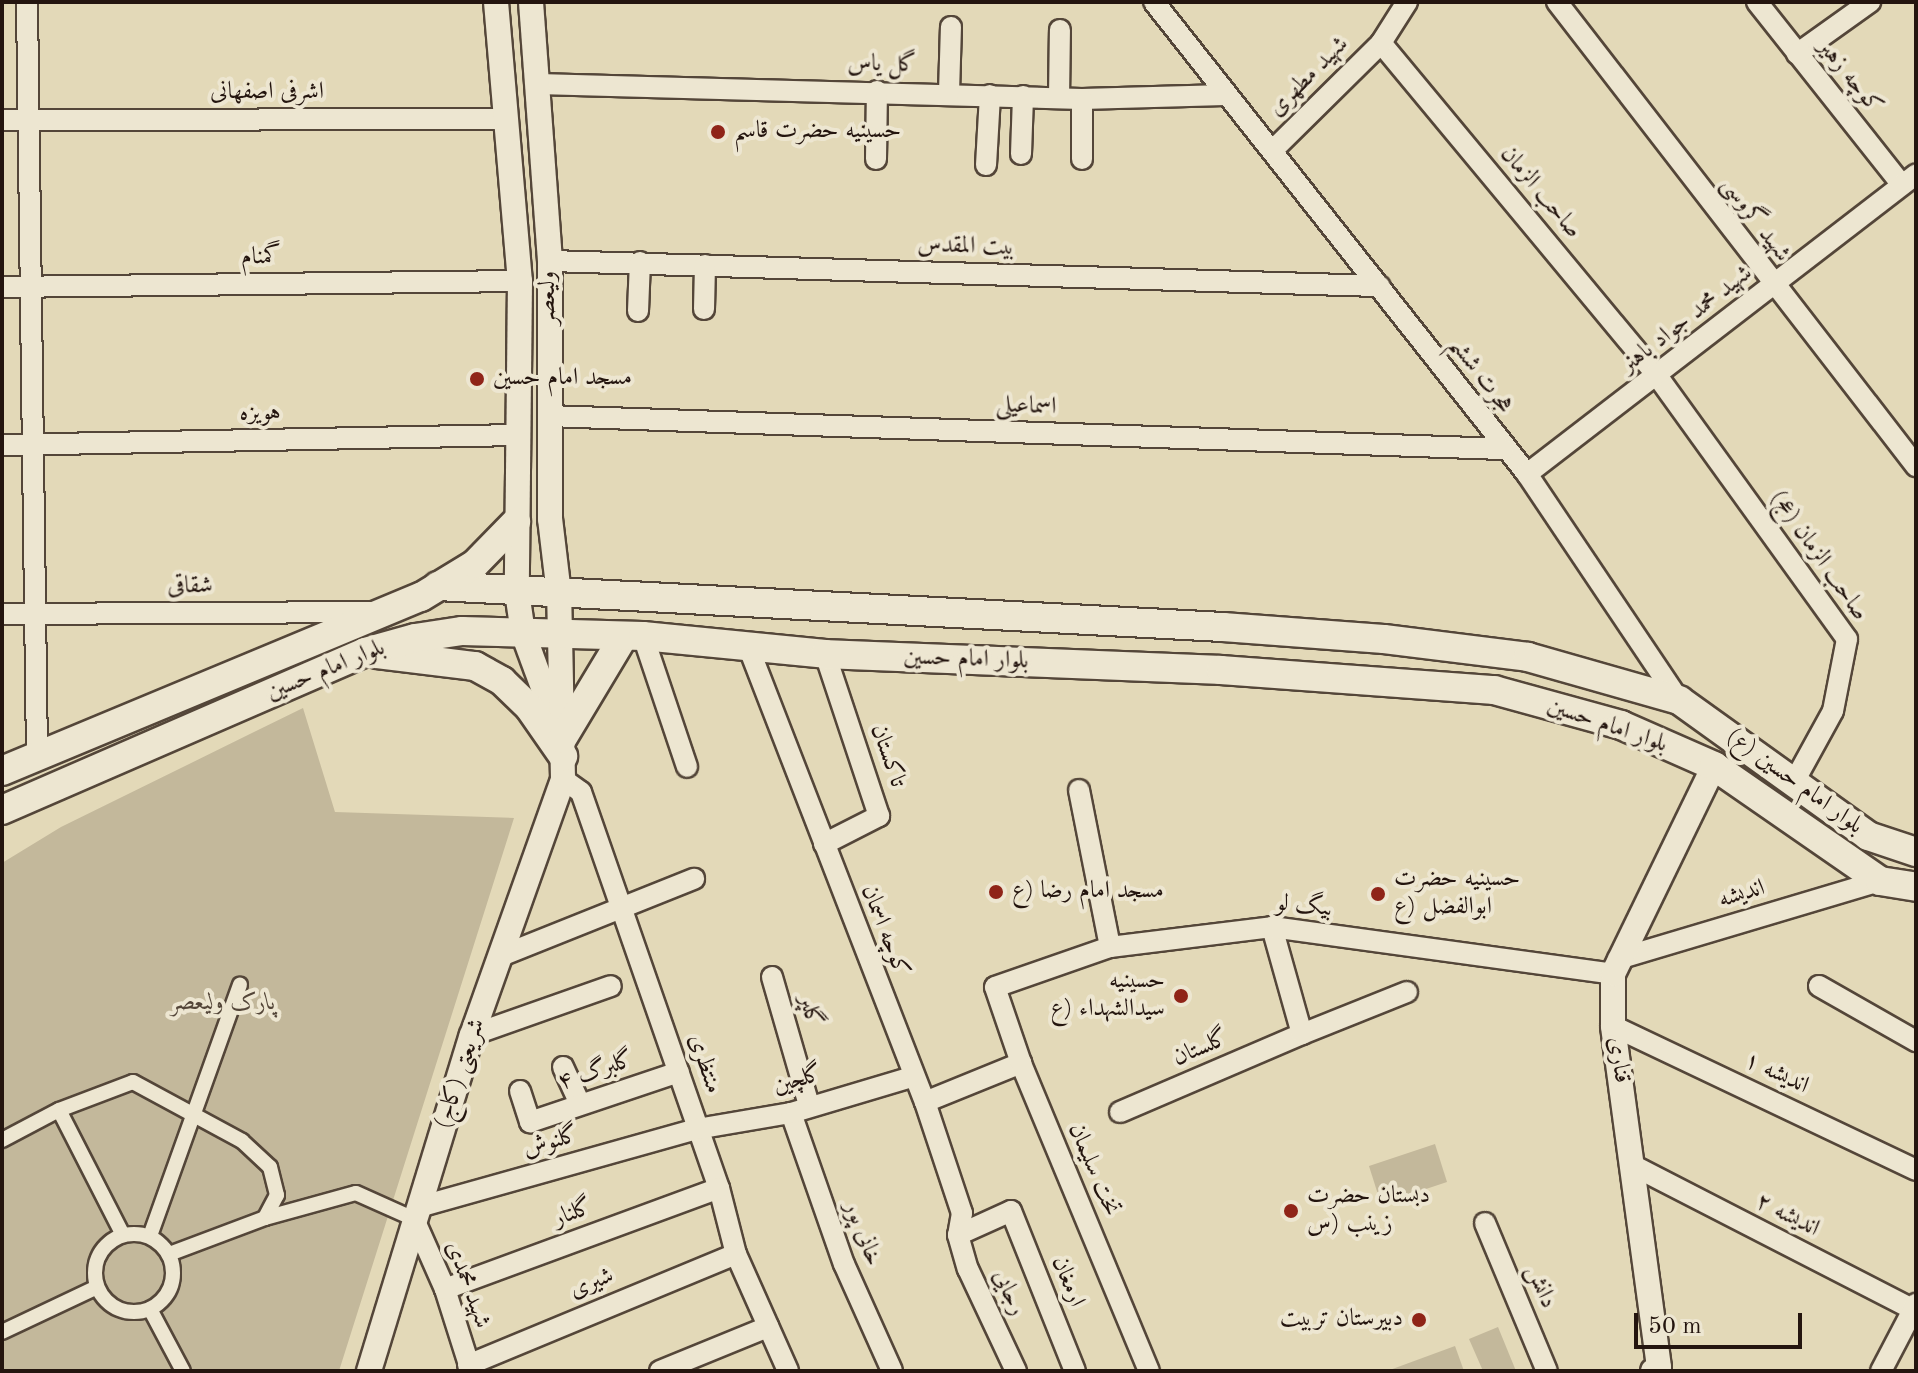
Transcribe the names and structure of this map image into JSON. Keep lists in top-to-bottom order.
{
  "streets": {
    "main road": ["بلوار امام حسین", "بلوار امام حسین (ع)"],
    "street": [
      "گل یاس",
      "شهید مطهری",
      "کوچه زهیر",
      "اشرفی اصفهانی",
      "صاحب الزمان",
      "شهید گروسی",
      "بیت المقدس",
      "گمنام",
      "ولیعصر",
      "شهید محمد جواد باهنر",
      "هجرت ششم",
      "اسماعیلی",
      "هویزه",
      "صاحب الزمان (عج)",
      "شقاقی",
      "تاکستان",
      "اندیشه",
      "بیگ لو",
      "کوچه اسمان",
      "گلپر",
      "گلستان",
      "قناری",
      "منتظری",
      "گلبرگ ۴",
      "شریعتی (کاج)",
      "اندیشه ۱",
      "گلچین",
      "گلنوش",
      "تخت سلیمان",
      "گلنار",
      "اندیشه ۲",
      "خانی پور",
      "ارمغان",
      "شیری",
      "شهید محمدی",
      "دانش",
      "رجایی"
    ]
  },
  "crossings": [
    ["گل یاس", "ولیعصر"],
    ["گل یاس", "هجرت ششم"],
    ["شهید مطهری", "صاحب الزمان"],
    ["شهید مطهری", "هجرت ششم"],
    ["کوچه زهیر", "شهید محمد جواد باهنر"],
    ["اشرفی اصفهانی", "ولیعصر"],
    ["صاحب الزمان", "شهید محمد جواد باهنر"],
    ["صاحب الزمان", "صاحب الزمان (عج)"],
    ["شهید گروسی", "شهید محمد جواد باهنر"],
    ["بیت المقدس", "ولیعصر"],
    ["بیت المقدس", "هجرت ششم"],
    ["گمنام", "ولیعصر"],
    ["ولیعصر", "اسماعیلی"],
    ["ولیعصر", "هویزه"],
    ["ولیعصر", "بلوار امام حسین"],
    ["ولیعصر", "منتظری"],
    ["ولیعصر", "شریعتی (کاج)"],
    ["شهید محمد جواد باهنر", "هجرت ششم"],
    ["شهید محمد جواد باهنر", "صاحب الزمان (عج)"],
    ["هجرت ششم", "اسماعیلی"],
    ["هجرت ششم", "بلوار امام حسین"],
    ["هجرت ششم", "بلوار امام حسین (ع)"],
    ["صاحب الزمان (عج)", "بلوار امام حسین (ع)"],
    ["شقاقی", "بلوار امام حسین"],
    ["بلوار امام حسین", "تاکستان"],
    ["بلوار امام حسین", "بلوار امام حسین (ع)"],
    ["بلوار امام حسین", "اندیشه"],
    ["بلوار امام حسین", "کوچه اسمان"],
    ["بلوار امام حسین", "قناری"],
    ["بلوار امام حسین", "شریعتی (کاج)"],
    ["تاکستان", "کوچه اسمان"],
    ["اندیشه", "بیگ لو"],
    ["اندیشه", "قناری"],
    ["بیگ لو", "قناری"],
    ["بیگ لو", "تخت سلیمان"],
    ["کوچه اسمان", "گلچین"],
    ["کوچه اسمان", "ارمغان"],
    ["کوچه اسمان", "رجایی"],
    ["گلپر", "گلچین"],
    ["گلپر", "خانی پور"],
    ["قناری", "اندیشه ۱"],
    ["قناری", "اندیشه ۲"],
    ["منتظری", "گلبرگ ۴"],
    ["منتظری", "شریعتی (کاج)"],
    ["منتظری", "گلچین"],
    ["منتظری", "گلنوش"],
    ["منتظری", "گلنار"],
    ["منتظری", "شیری"],
    ["شریعتی (کاج)", "گلنوش"],
    ["شریعتی (کاج)", "شهید محمدی"],
    ["گلچین", "گلنوش"],
    ["گلچین", "خانی پور"],
    ["گلنوش", "شهید محمدی"],
    ["گلنار", "شهید محمدی"],
    ["ارمغان", "رجایی"],
    ["شیری", "شهید محمدی"]
  ],
  "parks": ["پارک ولیعصر"],
  "places": [
    "حسینیه حضرت قاسم",
    "مسجد امام حسین",
    "مسجد امام رضا (ع",
    "حسینیه حضرت ابوالفضل (ع",
    "حسینیه سیدالشهداء (ع",
    "دبستان حضرت زینب (س",
    "دبیرستان تربیت"
  ],
  "scale_bar": "50 m"
}
